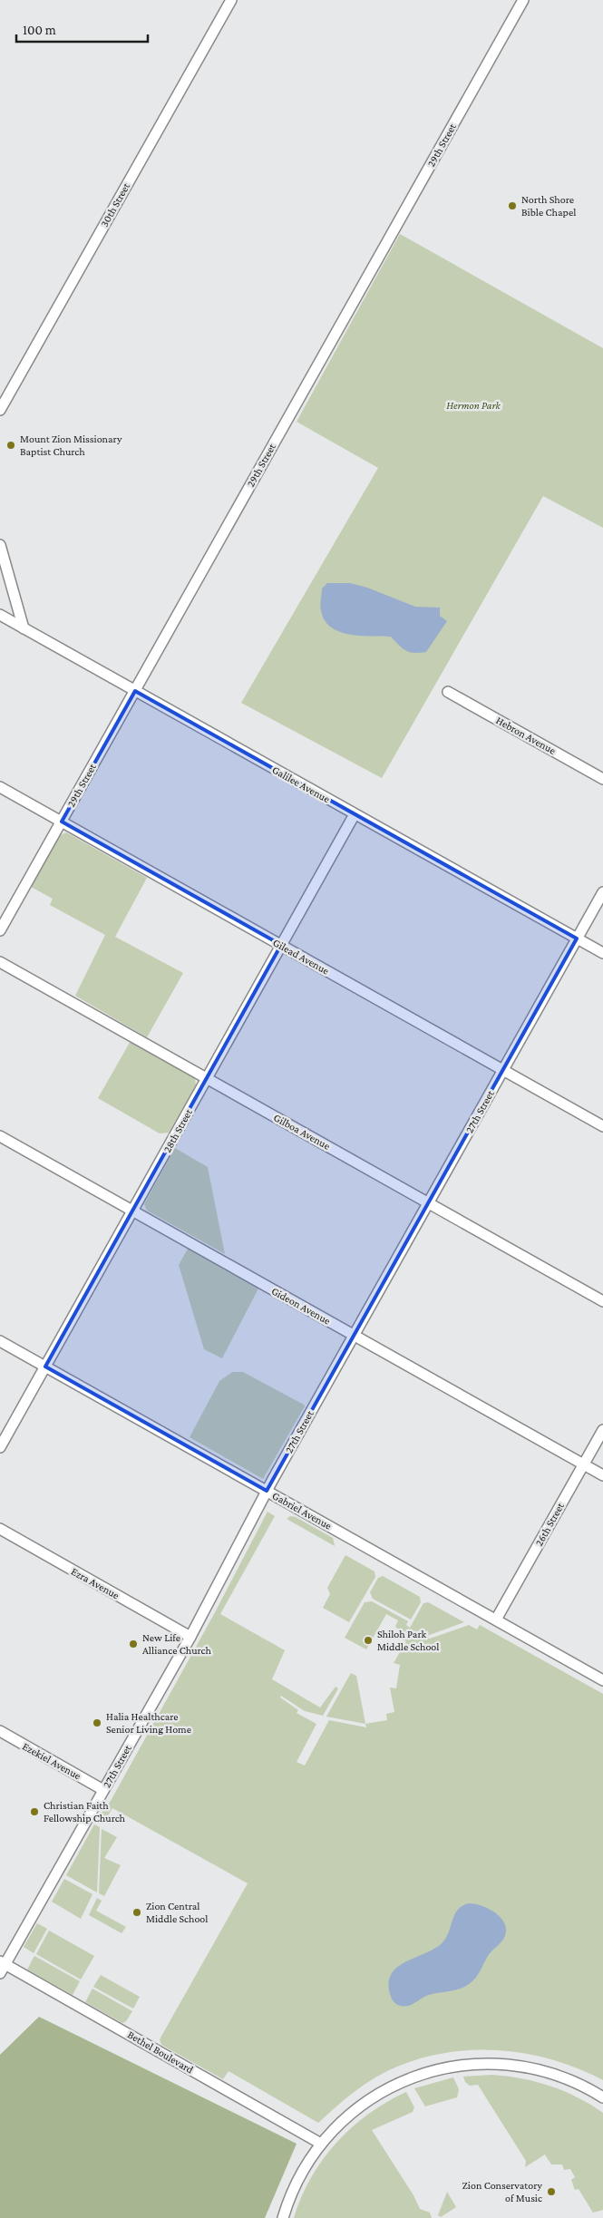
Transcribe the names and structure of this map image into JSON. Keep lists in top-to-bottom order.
{
  "streets": {
    "street": [
      "29th Street",
      "30th Street",
      "Hebron Avenue",
      "Galilee Avenue",
      "Gilead Avenue",
      "27th Street",
      "28th Street",
      "Gilboa Avenue",
      "Gideon Avenue",
      "Gabriel Avenue",
      "26th Street",
      "Ezra Avenue",
      "Ezekiel Avenue",
      "Bethel Boulevard"
    ]
  },
  "crossings": [
    ["29th Street", "Galilee Avenue"],
    ["29th Street", "Gilead Avenue"],
    ["Galilee Avenue", "27th Street"],
    ["Galilee Avenue", "28th Street"],
    ["Gilead Avenue", "27th Street"],
    ["Gilead Avenue", "28th Street"],
    ["27th Street", "Gilboa Avenue"],
    ["27th Street", "Gideon Avenue"],
    ["27th Street", "Gabriel Avenue"],
    ["27th Street", "Ezra Avenue"],
    ["27th Street", "Ezekiel Avenue"],
    ["27th Street", "Bethel Boulevard"],
    ["28th Street", "Gilboa Avenue"],
    ["28th Street", "Gideon Avenue"],
    ["28th Street", "Gabriel Avenue"],
    ["Gideon Avenue", "26th Street"],
    ["Gabriel Avenue", "26th Street"]
  ],
  "parks": ["Hermon Park"],
  "places": [
    "North Shore Bible Chapel",
    "Mount Zion Missionary Baptist Church",
    "Shiloh Park Middle School",
    "New Life Alliance Church",
    "Halia Healthcare Senior Living Home",
    "Christian Faith Fellowship Church",
    "Zion Central Middle School",
    "Zion Conservatory of Music"
  ],
  "scale_bar": "100 m"
}
